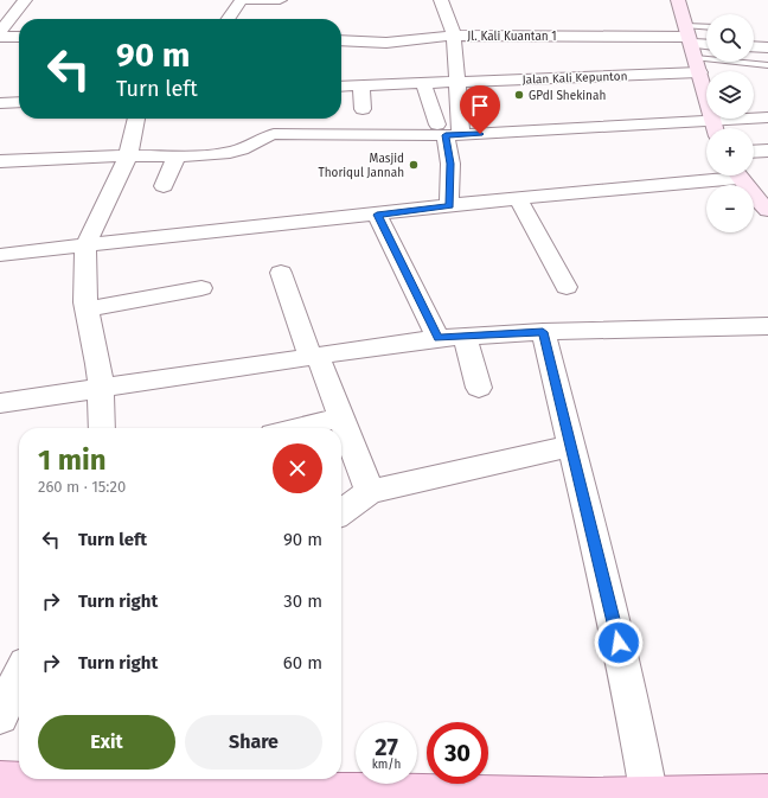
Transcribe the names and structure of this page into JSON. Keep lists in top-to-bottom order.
{
  "streets": {
    "street": ["Jl. Kali Kuantan 1", "Jalan Kali Kepunton"]
  },
  "places": ["GPdI Shekinah", "Masjid Thoriqul Jannah"],
  "page": {
    "map_buttons": ["+", "−"],
    "turn": ["90 m", "Turn left"],
    "heading": ["1 min", "260 m · 15:20"],
    "list": [
      {
        "name": "Turn left",
        "value": "90 m"
      },
      {
        "name": "Turn right",
        "value": "30 m"
      },
      {
        "name": "Turn right",
        "value": "60 m"
      }
    ],
    "buttons": ["Exit", "Share"],
    "speed": "27 km/h",
    "limit": "30"
  }
}
